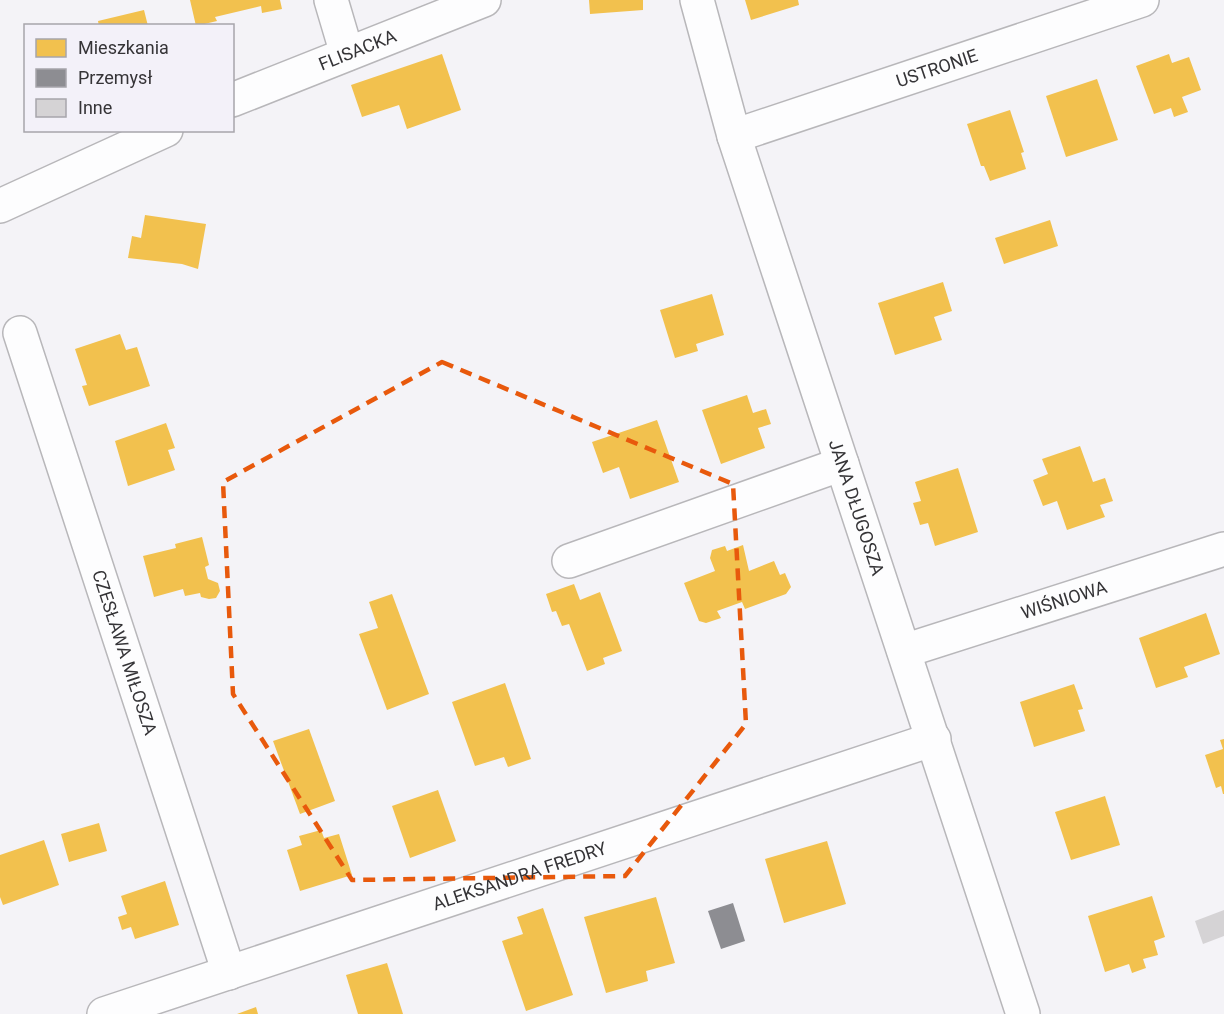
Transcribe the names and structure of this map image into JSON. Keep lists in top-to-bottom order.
{
  "streets": {
    "street": [
      "FLISACKA",
      "USTRONIE",
      "JANA DŁUGOSZA",
      "WIŚNIOWA",
      "CZESŁAWA MIŁOSZA",
      "ALEKSANDRA FREDRY"
    ]
  },
  "crossings": [
    ["USTRONIE", "JANA DŁUGOSZA"],
    ["JANA DŁUGOSZA", "WIŚNIOWA"],
    ["JANA DŁUGOSZA", "ALEKSANDRA FREDRY"],
    ["CZESŁAWA MIŁOSZA", "ALEKSANDRA FREDRY"]
  ],
  "legend": ["Mieszkania", "Przemysł", "Inne"]
}
